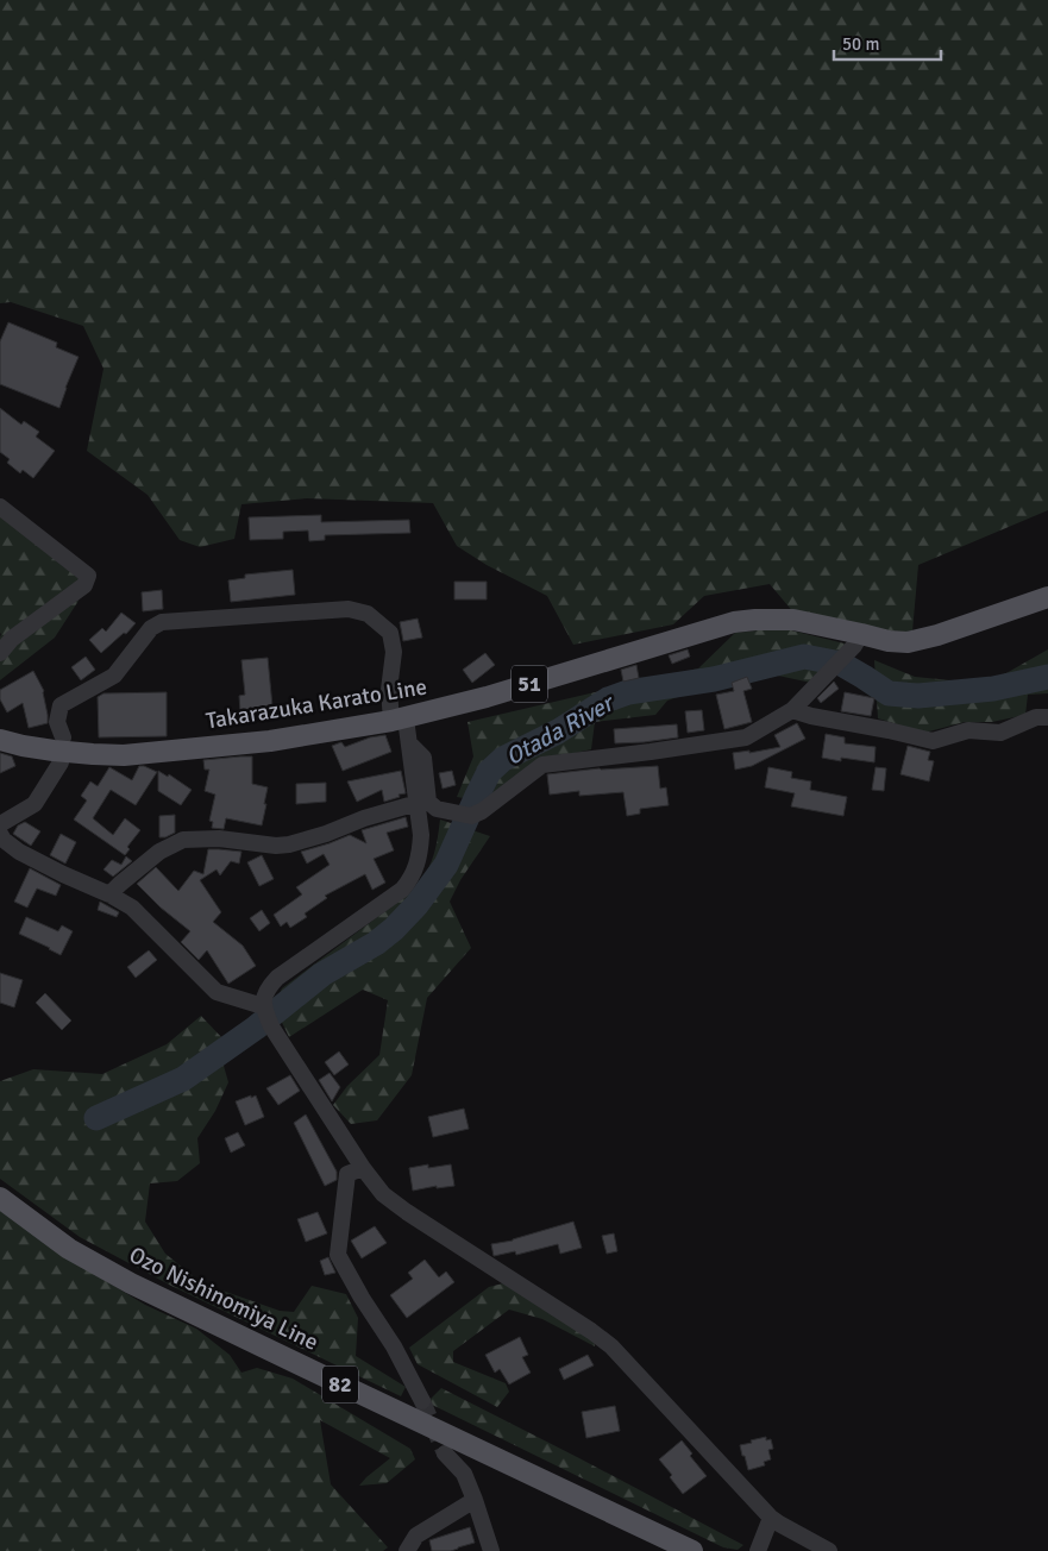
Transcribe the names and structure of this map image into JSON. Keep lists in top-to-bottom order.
{
  "streets": {
    "main road": [
      "51",
      "Takarazuka Karato Line",
      "Ozo Nishinomiya Line",
      "82"
    ]
  },
  "water": ["Otada River"],
  "scale_bar": "50 m"
}
